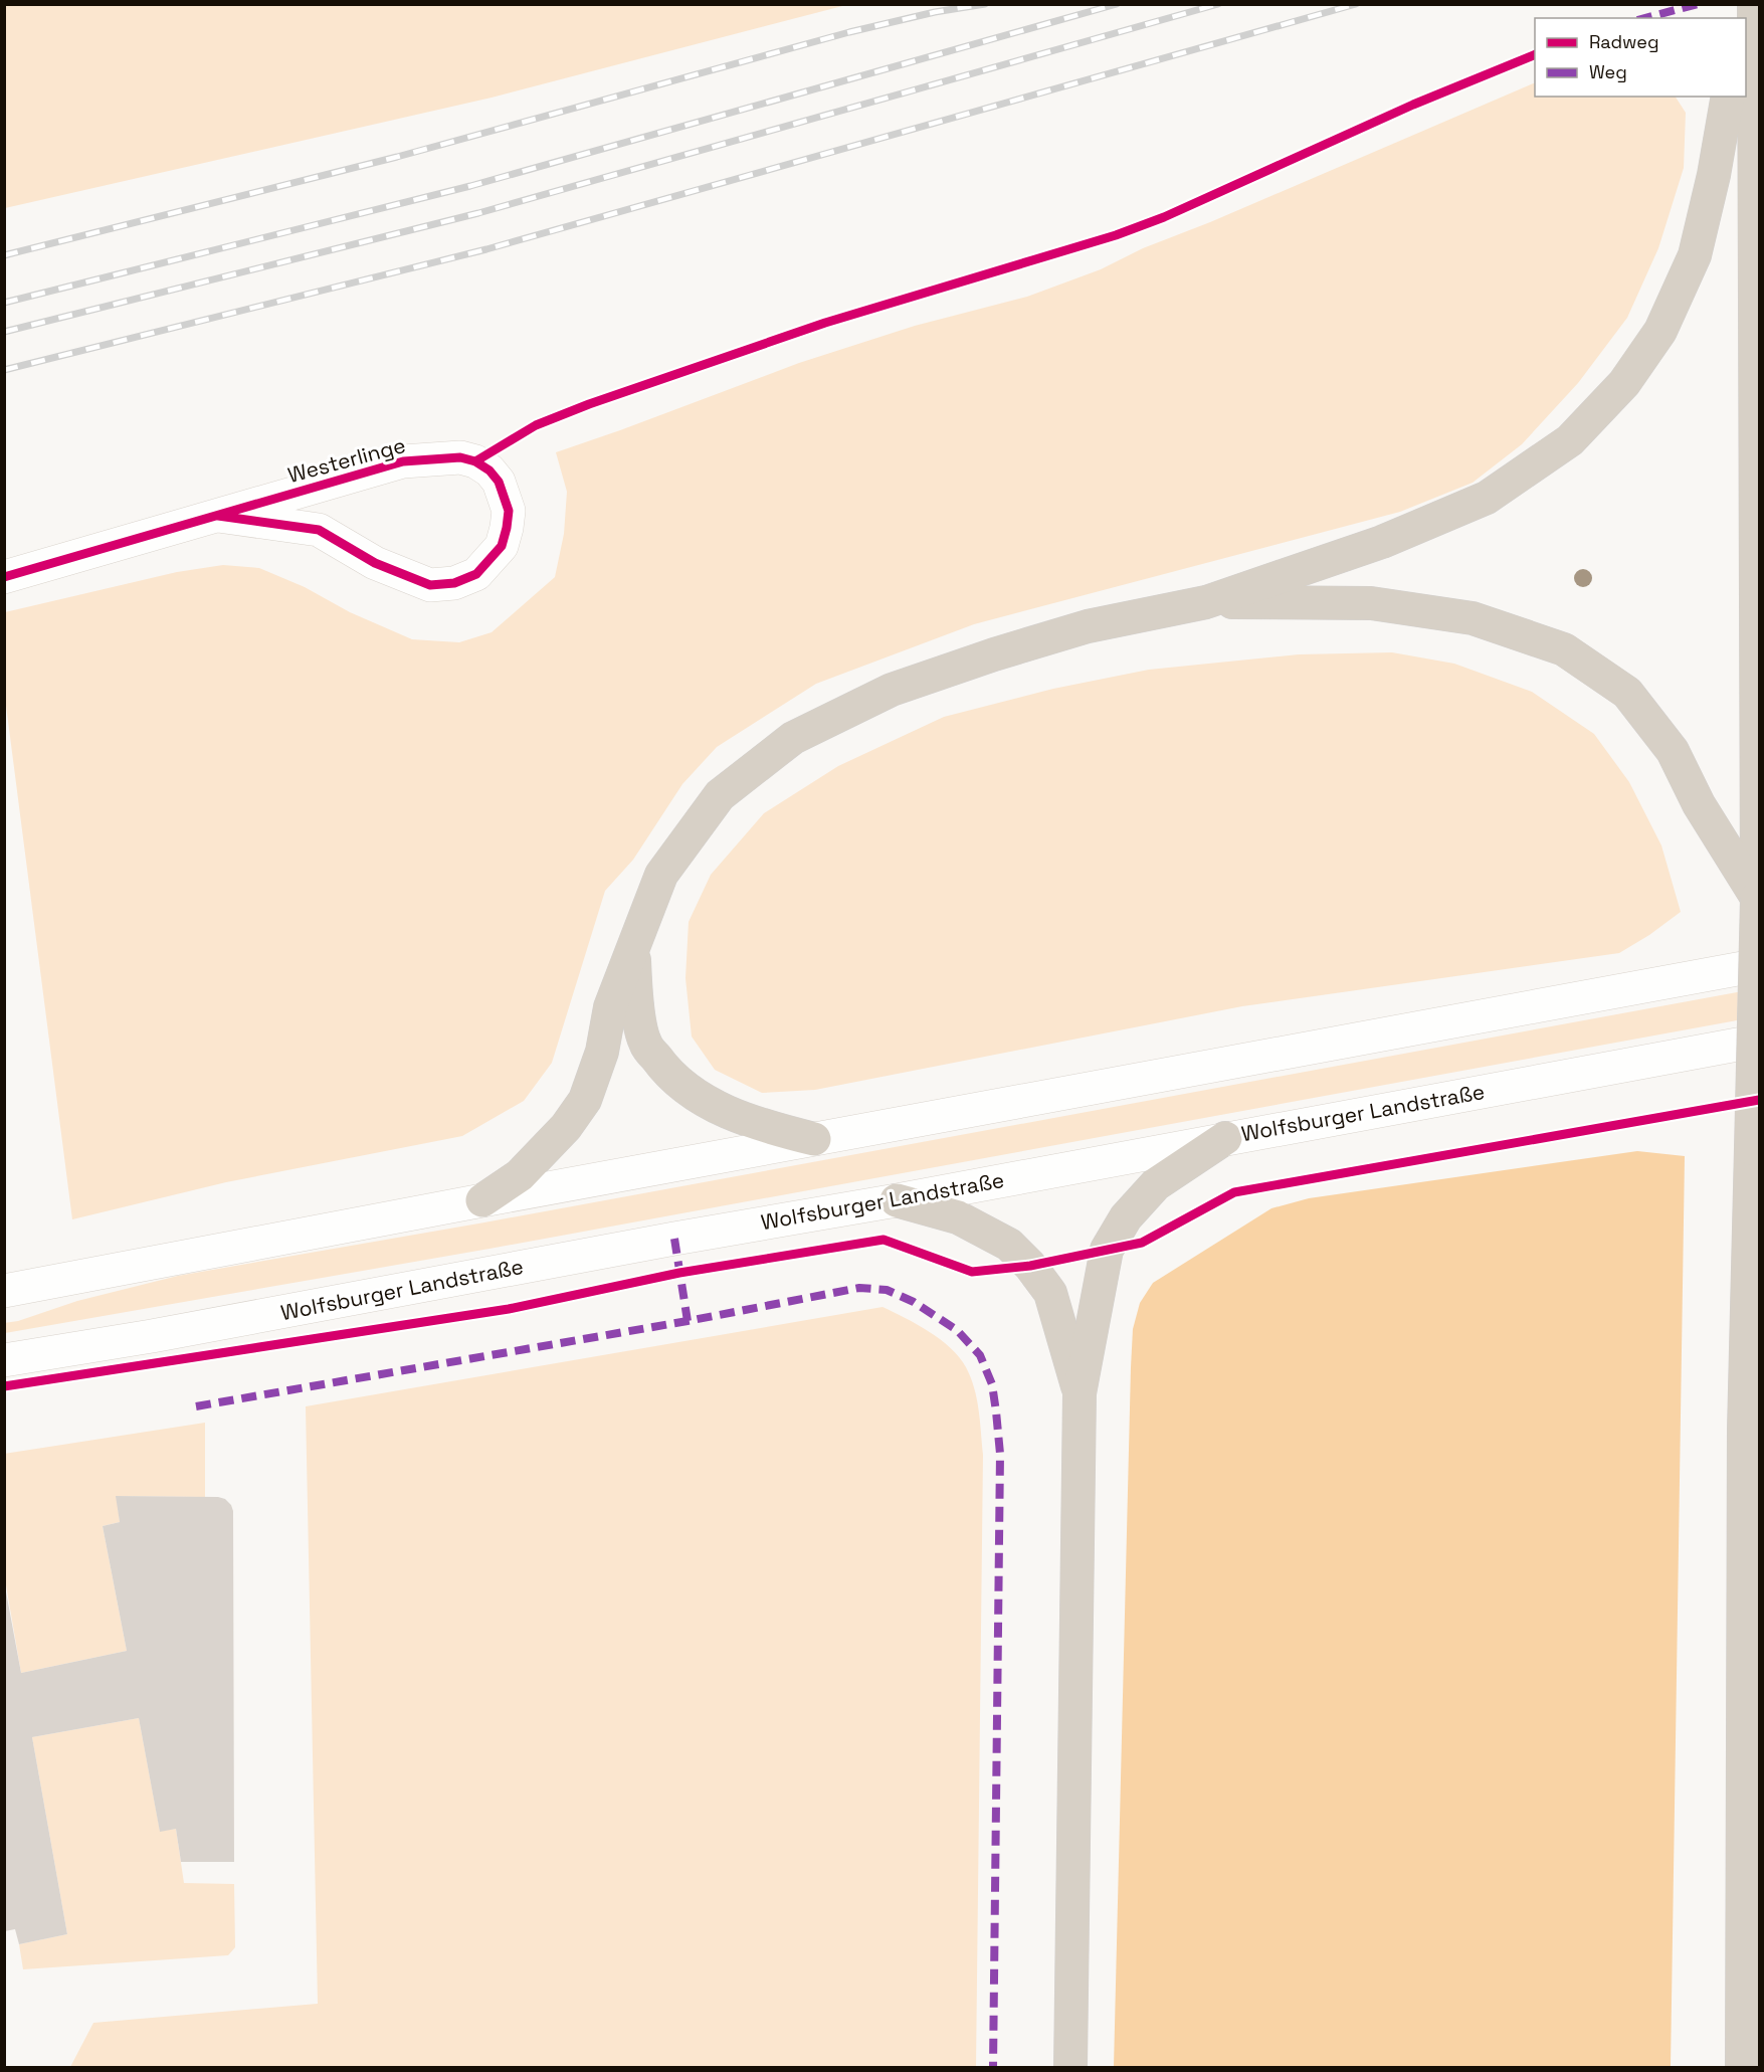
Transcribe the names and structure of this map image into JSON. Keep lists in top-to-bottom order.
{
  "streets": {
    "main road": ["Westerlinge", "Wolfsburger Landstraße"]
  },
  "legend": ["Radweg", "Weg"]
}
